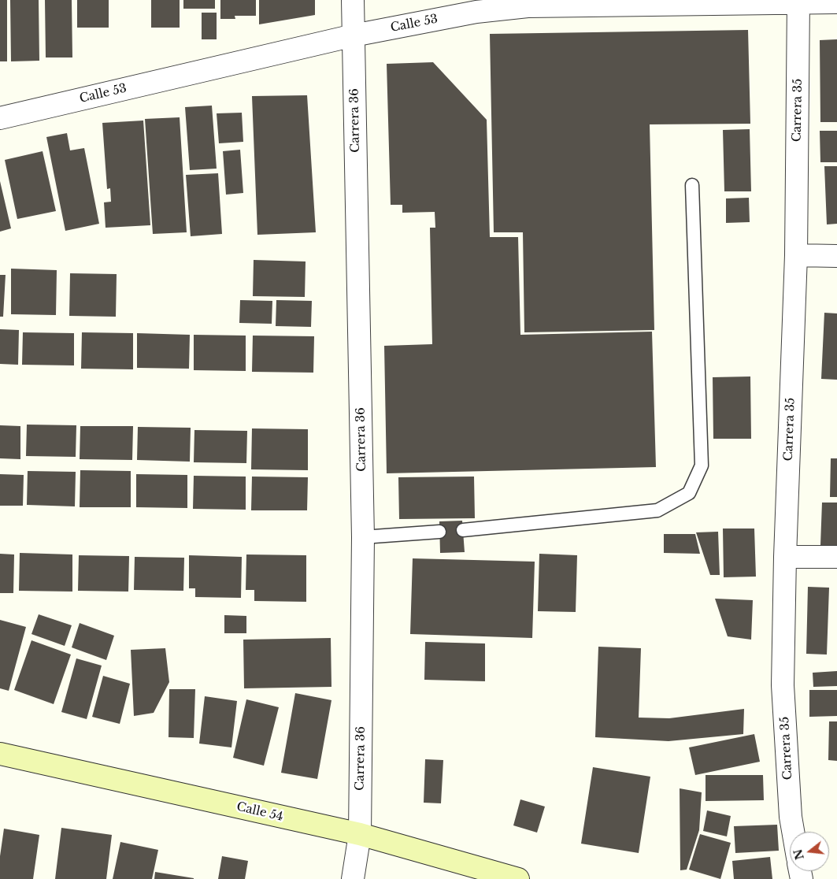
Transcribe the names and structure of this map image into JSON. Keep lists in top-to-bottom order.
{
  "streets": {
    "street": [
      "Calle 53",
      "Carrera 35",
      "Carrera 36",
      "Calle 54"
    ]
  },
  "crossings": [
    ["Calle 53", "Carrera 35"],
    ["Calle 53", "Carrera 36"],
    ["Carrera 36", "Calle 54"]
  ],
  "north": "left"
}
